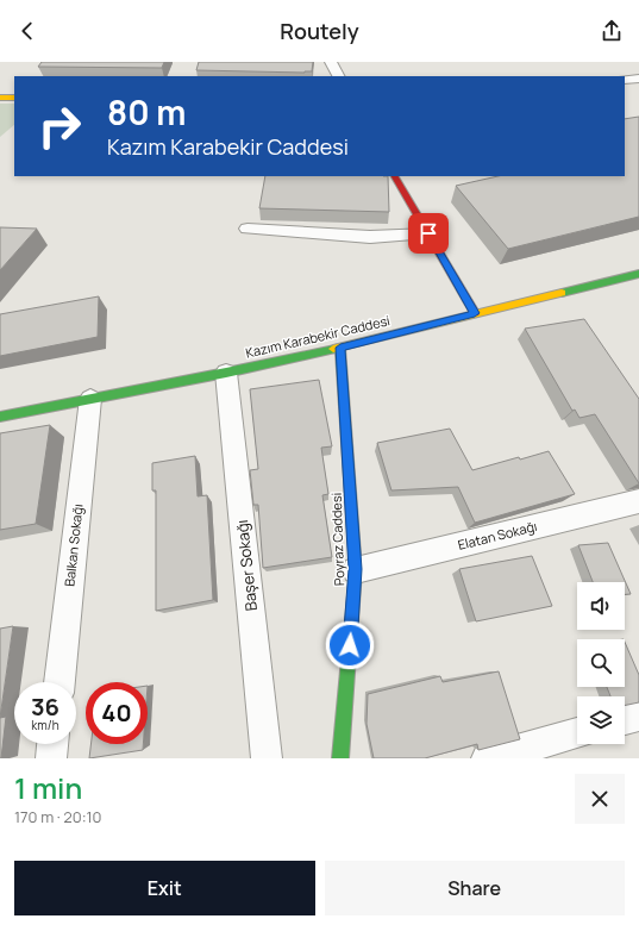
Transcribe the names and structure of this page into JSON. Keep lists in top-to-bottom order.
{
  "streets": {
    "main road": ["Kazım Karabekir Caddesi", "Poyraz Caddesi"],
    "street": ["Elatan Sokağı", "Balkan Sokağı", "Başer Sokağı"]
  },
  "crossings": [
    ["Kazım Karabekir Caddesi", "Poyraz Caddesi"],
    ["Kazım Karabekir Caddesi", "Balkan Sokağı"],
    ["Kazım Karabekir Caddesi", "Başer Sokağı"],
    ["Elatan Sokağı", "Poyraz Caddesi"]
  ],
  "page": {
    "header": "Routely",
    "turn": ["80 m", "Kazım Karabekir Caddesi"],
    "speed": "36 km/h",
    "limit": "40",
    "heading": ["1 min", "170 m · 20:10"],
    "buttons": ["Exit", "Share"]
  }
}
